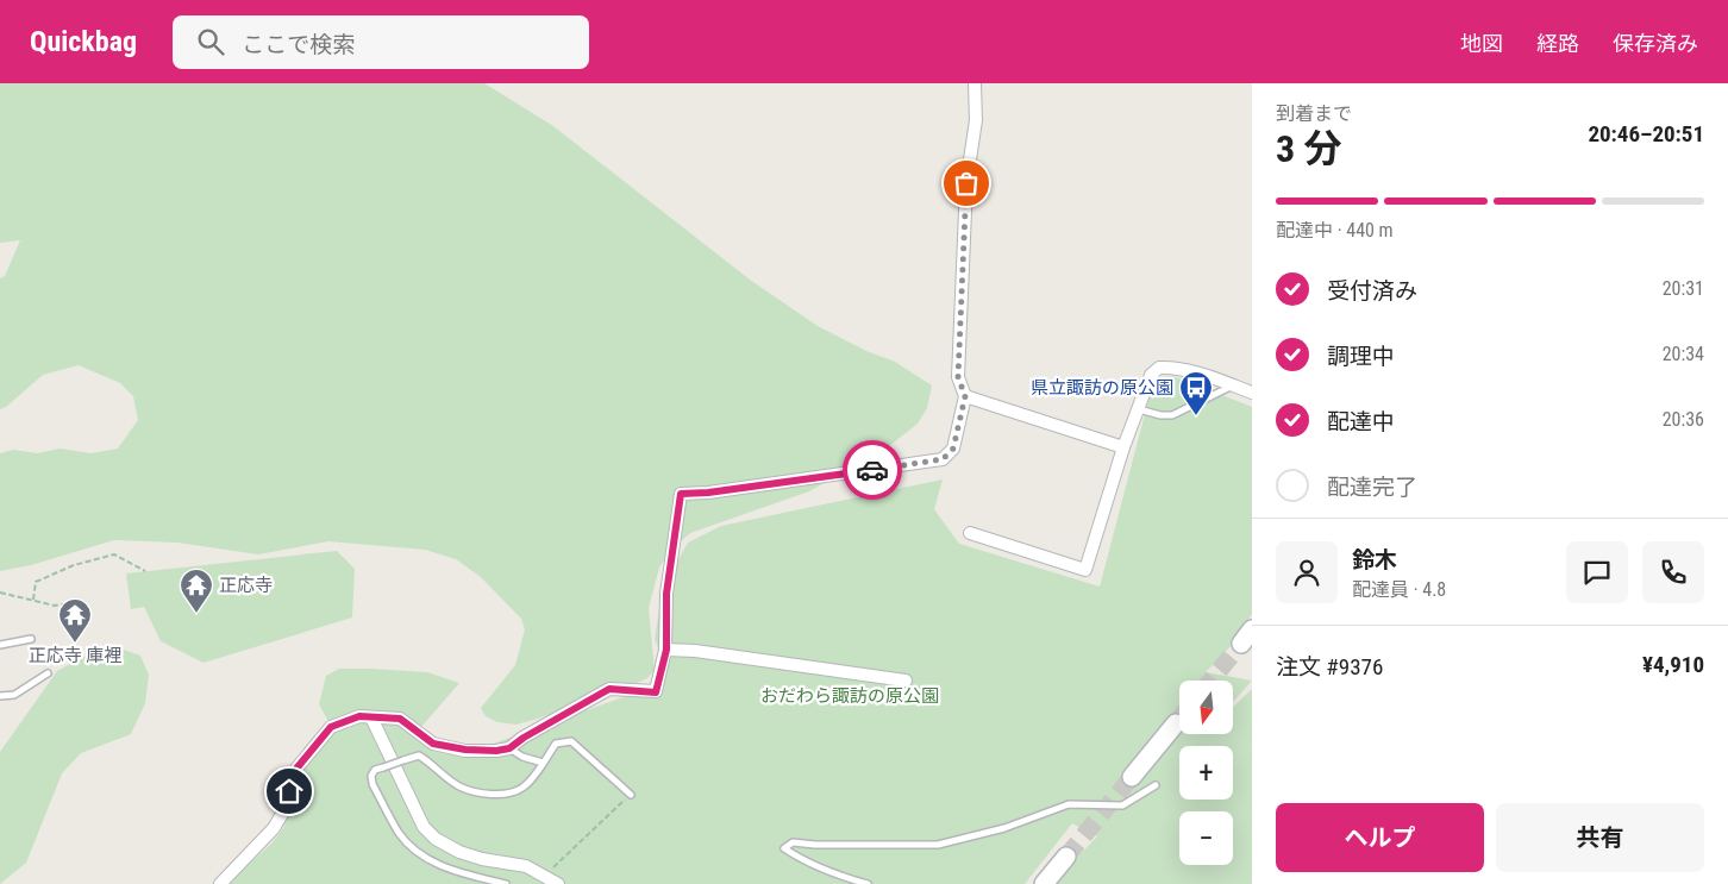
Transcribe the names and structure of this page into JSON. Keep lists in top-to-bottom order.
{
  "parks": ["おだわら諏訪の原公園"],
  "places": {
    "bus stop": ["県立諏訪の原公園"],
    "temple": ["正応寺", "正応寺 庫裡"]
  },
  "north": "bottom",
  "page": {
    "header": "Quickbag",
    "search": "ここで検索",
    "nav": ["地図", "経路", "保存済み"],
    "heading": ["3 分", "到着まで", "20:46–20:51"],
    "panel": [
      "鈴木",
      "配達員 · 4.8",
      "注文 #9376",
      "¥4,910"
    ],
    "bar": "配達中 · 440 m",
    "list": [
      ["受付済み", "20:31"],
      ["調理中", "20:34"],
      ["配達中", "20:36"],
      "配達完了"
    ],
    "map_buttons": ["+", "−"],
    "buttons": ["ヘルプ", "共有"]
  }
}
